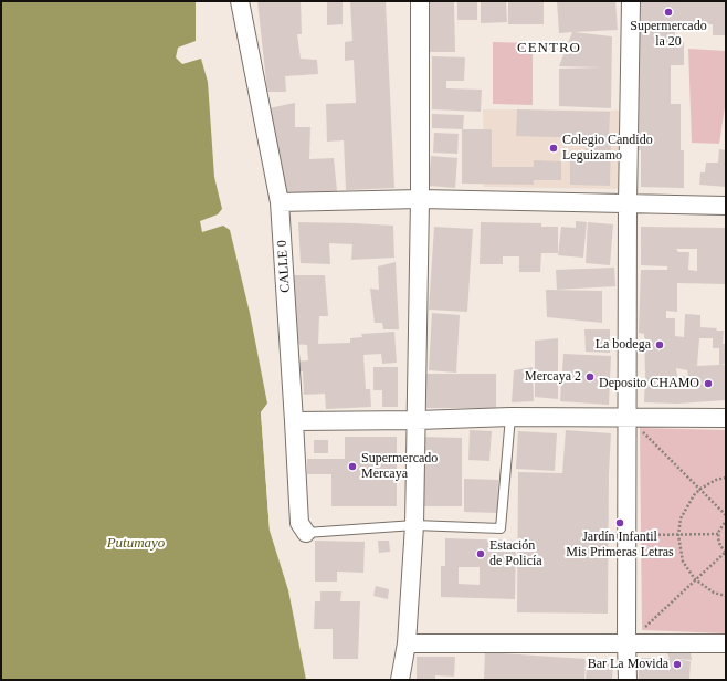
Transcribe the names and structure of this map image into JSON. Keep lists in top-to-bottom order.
{
  "streets": {
    "street": ["CALLE 0"]
  },
  "districts": ["CENTRO"],
  "water": ["Putumayo"],
  "places": [
    "Supermercado la 20",
    "Colegio Candido Leguizamo",
    "La bodega",
    "Mercaya 2",
    "Deposito CHAMO",
    "Supermercado Mercaya",
    "Jardín Infantil Mis Primeras Letras",
    "Estación de Policía",
    "Bar La Movida"
  ]
}
